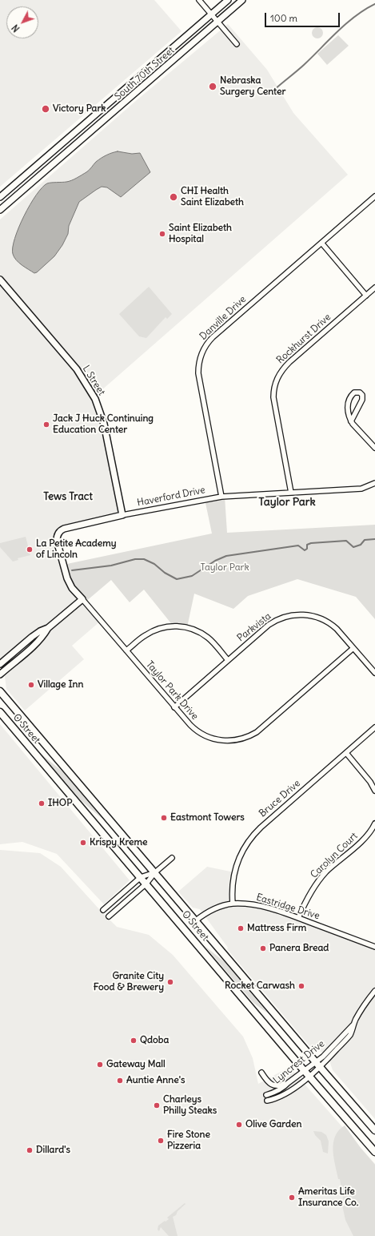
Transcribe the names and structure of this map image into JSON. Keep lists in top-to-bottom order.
{
  "streets": {
    "main road": [
      "South 70th Street",
      "L Street",
      "Haverford Drive",
      "Taylor Park Drive",
      "O Street"
    ],
    "street": [
      "Danville Drive",
      "Rockhurst Drive",
      "Parkvista",
      "Bruce Drive",
      "Carolyn Court",
      "Eastridge Drive",
      "Lyncrest Drive"
    ]
  },
  "crossings": [
    ["Danville Drive", "Haverford Drive"],
    ["Rockhurst Drive", "Haverford Drive"],
    ["L Street", "Haverford Drive"],
    ["Haverford Drive", "Taylor Park Drive"],
    ["Parkvista", "Taylor Park Drive"],
    ["O Street", "Eastridge Drive"],
    ["O Street", "Lyncrest Drive"],
    ["Bruce Drive", "Eastridge Drive"],
    ["Carolyn Court", "Eastridge Drive"]
  ],
  "districts": ["Tews Tract", "Taylor Park"],
  "parks": ["Taylor Park"],
  "places": [
    "Nebraska Surgery Center",
    "Victory Park",
    "CHI Health Saint Elizabeth",
    "Saint Elizabeth Hospital",
    "Jack J Huck Continuing Education Center",
    "La Petite Academy of Lincoln",
    "Village Inn",
    "IHOP",
    "Eastmont Towers",
    "Krispy Kreme",
    "Mattress Firm",
    "Panera Bread",
    "Granite City Food & Brewery",
    "Rocket Carwash",
    "Qdoba",
    "Gateway Mall",
    "Auntie Anne's",
    "Charleys Philly Steaks",
    "Olive Garden",
    "Fire Stone Pizzeria",
    "Dillard's",
    "Ameritas Life Insurance Co."
  ],
  "scale_bar": "100 m",
  "north": "bottom left"
}
